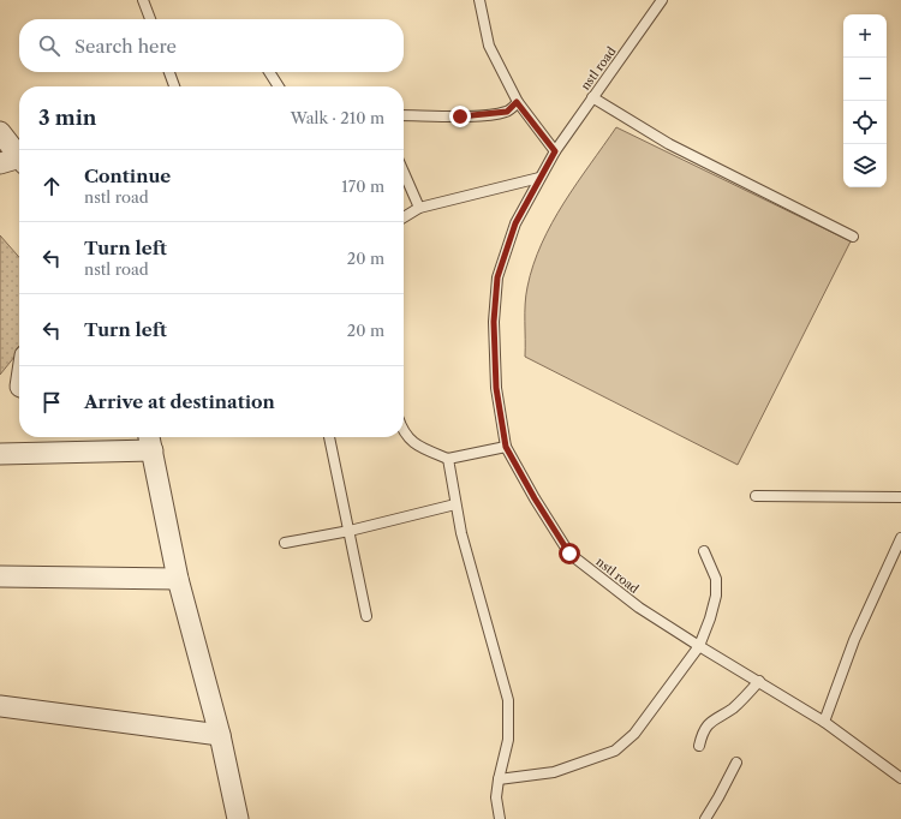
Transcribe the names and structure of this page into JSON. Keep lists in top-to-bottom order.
{
  "streets": {
    "lane": ["nstl road"]
  },
  "page": {
    "map_buttons": ["+", "−"],
    "search": "Search here",
    "heading": ["3 min", "Walk · 210 m"],
    "list": [
      ["Continue", "nstl road", "170 m"],
      ["Turn left", "nstl road", "20 m"],
      ["Turn left", "20 m"],
      "Arrive at destination"
    ]
  }
}
